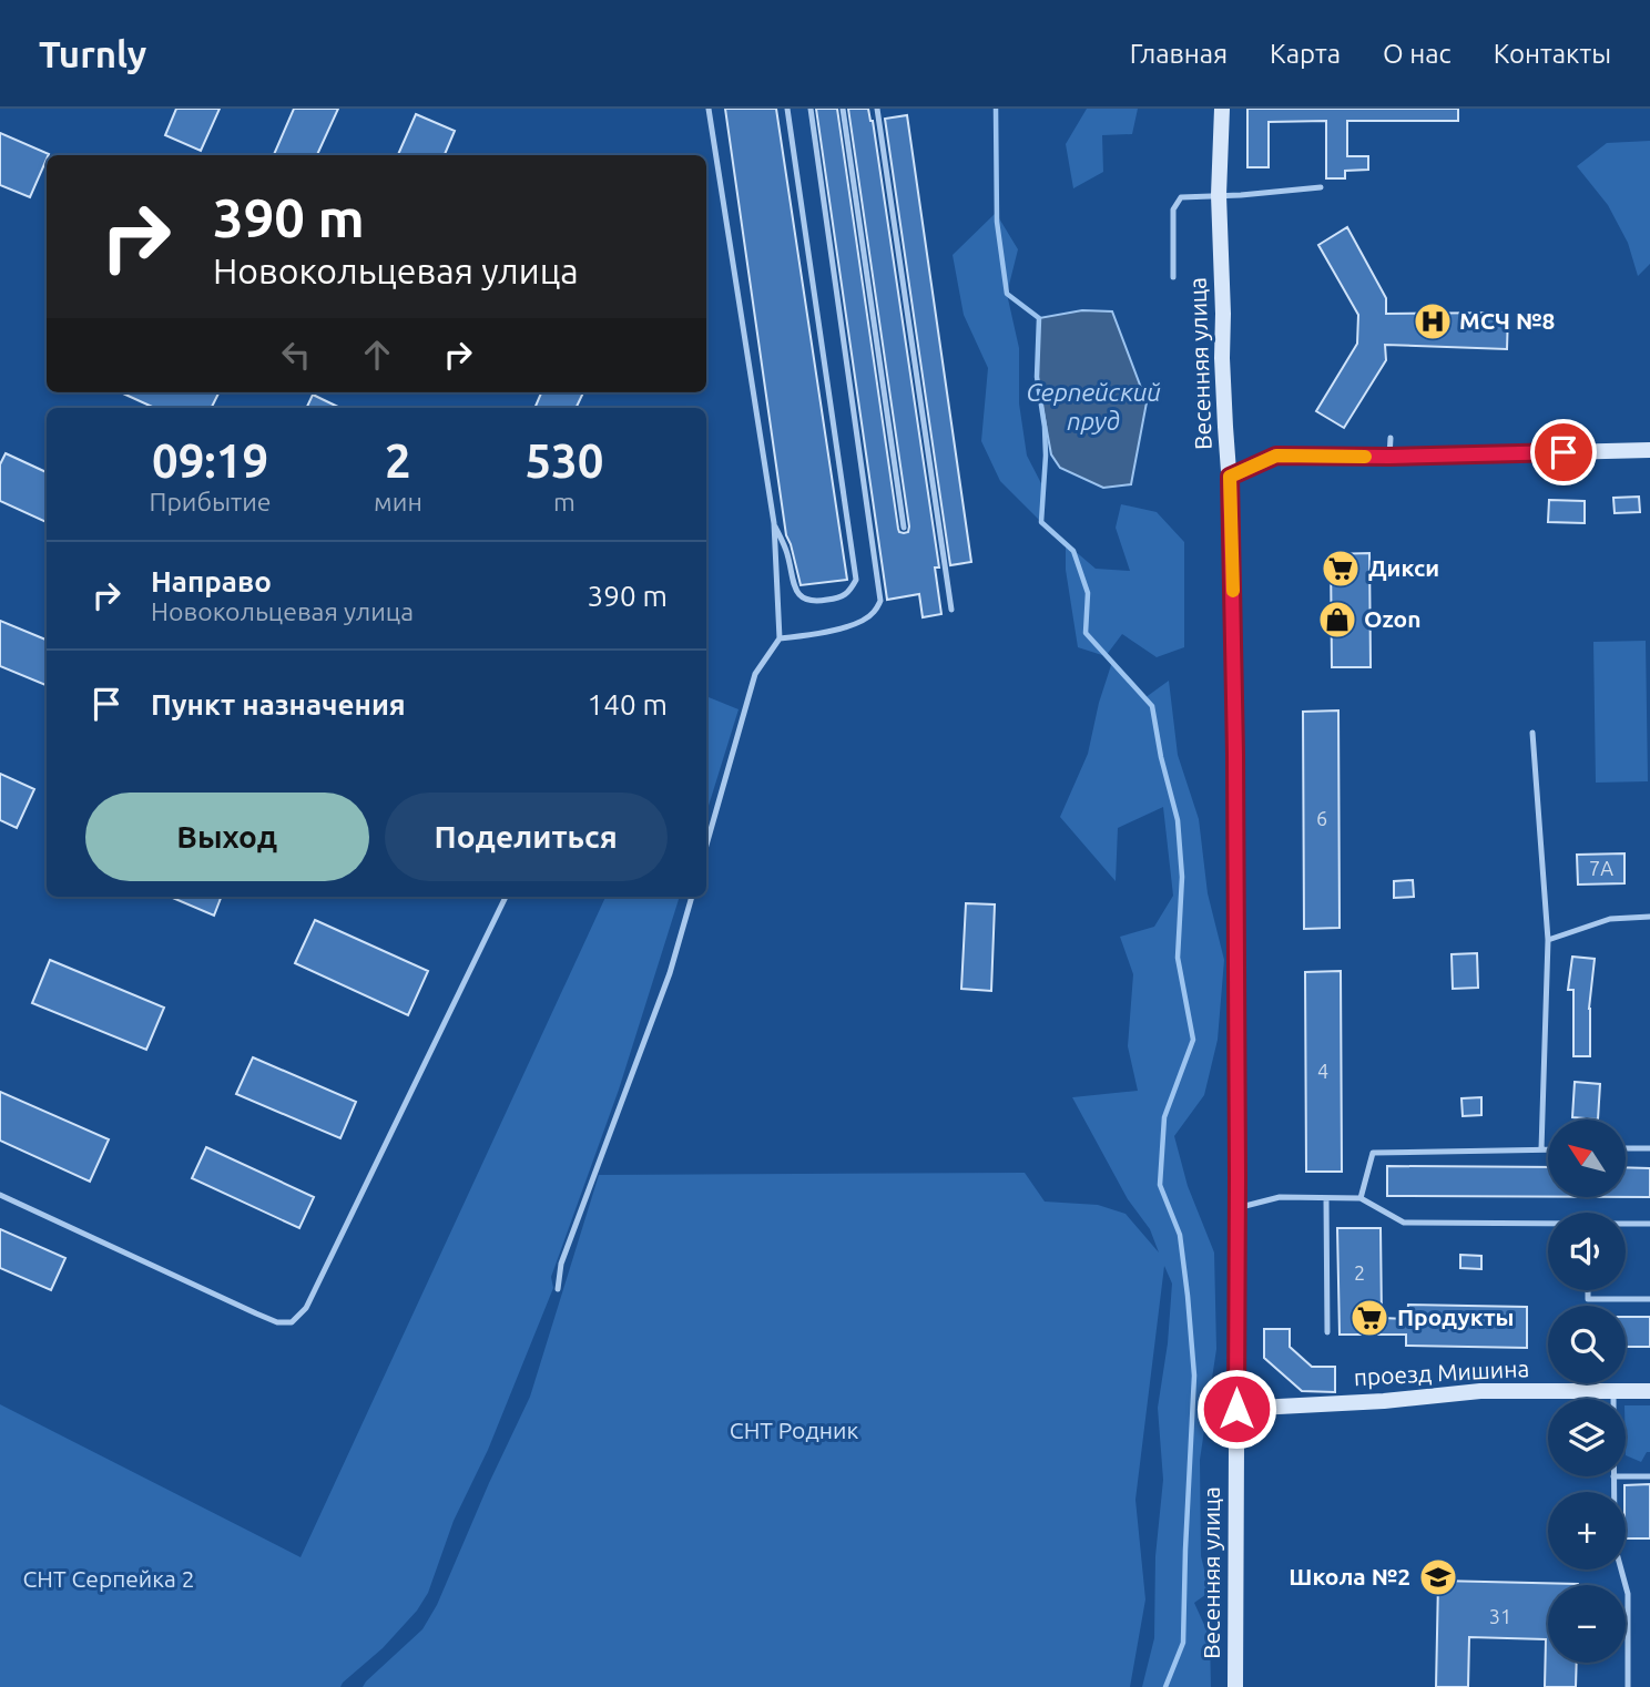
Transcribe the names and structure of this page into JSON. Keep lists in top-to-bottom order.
{
  "streets": {
    "street": ["Весенняя улица", "проезд Мишина"]
  },
  "crossings": [
    ["Весенняя улица", "проезд Мишина"]
  ],
  "water": ["Серпейский пруд"],
  "parks": ["СНТ Родник", "СНТ Серпейка 2"],
  "places": {
    "hospital": ["МСЧ №8"],
    "supermarket": ["Дикси", "Продукты"],
    "shop": ["Ozon"],
    "school or university": ["Школа №2"]
  },
  "house_numbers": [
    "6",
    "7А",
    "4",
    "2",
    "31"
  ],
  "north": "top left",
  "page": {
    "header": "Turnly",
    "nav": [
      "Главная",
      "Карта",
      "О нас",
      "Контакты"
    ],
    "turn": ["390 m", "Новокольцевая улица"],
    "eta": [
      "09:19",
      "Прибытие",
      "2",
      "мин",
      "530",
      "m"
    ],
    "list": [
      {
        "name": "Направо",
        "note": "Новокольцевая улица",
        "value": "390 m"
      },
      {
        "name": "Пункт назначения",
        "value": "140 m"
      }
    ],
    "buttons": ["Выход", "Поделиться"],
    "map_buttons": ["+", "−"]
  }
}
